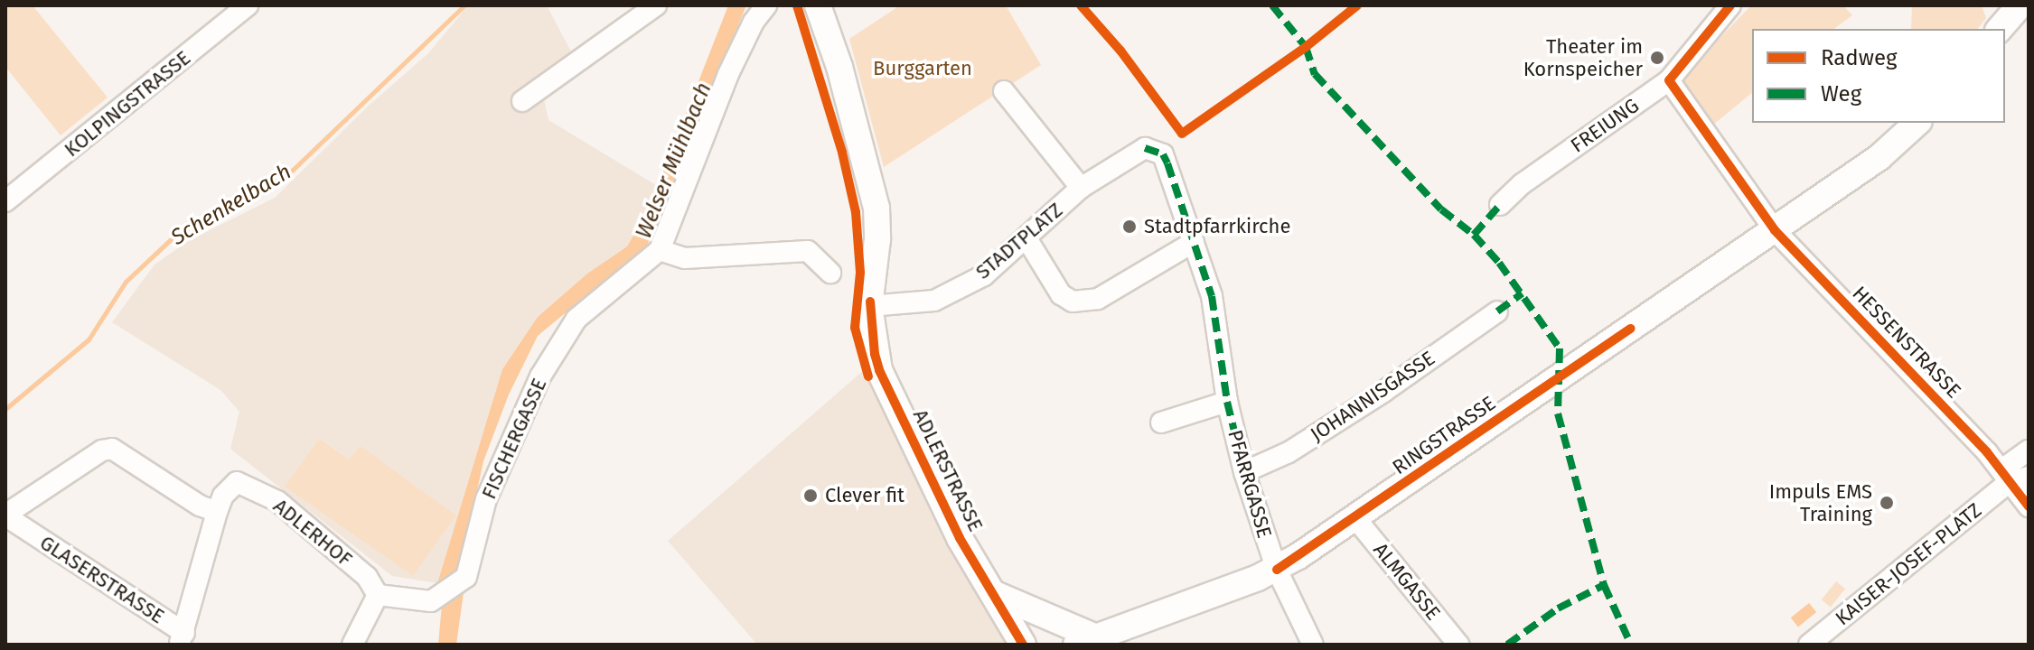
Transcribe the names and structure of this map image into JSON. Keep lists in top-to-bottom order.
{
  "streets": {
    "main road": ["RINGSTRASSE", "ADLERSTRASSE"],
    "street": [
      "KOLPINGSTRASSE",
      "FREIUNG",
      "STADTPLATZ",
      "HESSENSTRASSE",
      "JOHANNISGASSE",
      "FISCHERGASSE",
      "PFARRGASSE",
      "ADLERHOF",
      "KAISER-JOSEF-PLATZ",
      "GLASERSTRASSE",
      "ALMGASSE"
    ]
  },
  "crossings": [
    ["FREIUNG", "HESSENSTRASSE"],
    ["STADTPLATZ", "ADLERSTRASSE"],
    ["STADTPLATZ", "PFARRGASSE"],
    ["HESSENSTRASSE", "RINGSTRASSE"],
    ["HESSENSTRASSE", "KAISER-JOSEF-PLATZ"],
    ["JOHANNISGASSE", "PFARRGASSE"],
    ["RINGSTRASSE", "PFARRGASSE"],
    ["RINGSTRASSE", "ALMGASSE"],
    ["FISCHERGASSE", "ADLERHOF"],
    ["ADLERHOF", "GLASERSTRASSE"]
  ],
  "water": ["Welser Mühlbach", "Schenkelbach"],
  "parks": ["Burggarten"],
  "places": [
    "Theater im Kornspeicher",
    "Stadtpfarrkirche",
    "Clever fit",
    "Impuls EMS Training"
  ],
  "legend": ["Radweg", "Weg"]
}
